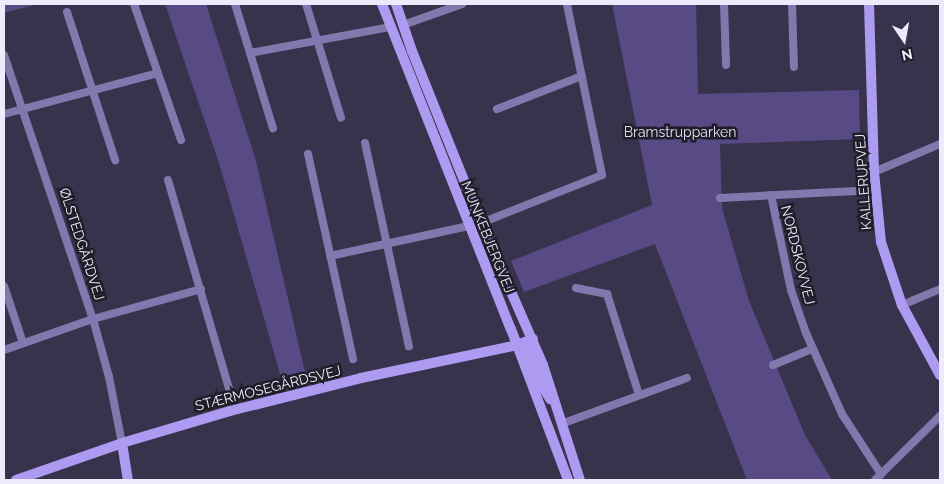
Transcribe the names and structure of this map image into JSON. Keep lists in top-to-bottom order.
{
  "streets": {
    "street": [
      "KALLERUPVEJ",
      "MUNKEBJERGVEJ",
      "ØLSTEDGÅRDVEJ",
      "NORDSKOVVEJ",
      "STÆRMOSEGÅRDSVEJ"
    ]
  },
  "crossings": [
    ["MUNKEBJERGVEJ", "STÆRMOSEGÅRDSVEJ"],
    ["ØLSTEDGÅRDVEJ", "STÆRMOSEGÅRDSVEJ"]
  ],
  "parks": ["Bramstrupparken"],
  "north": "bottom"
}
